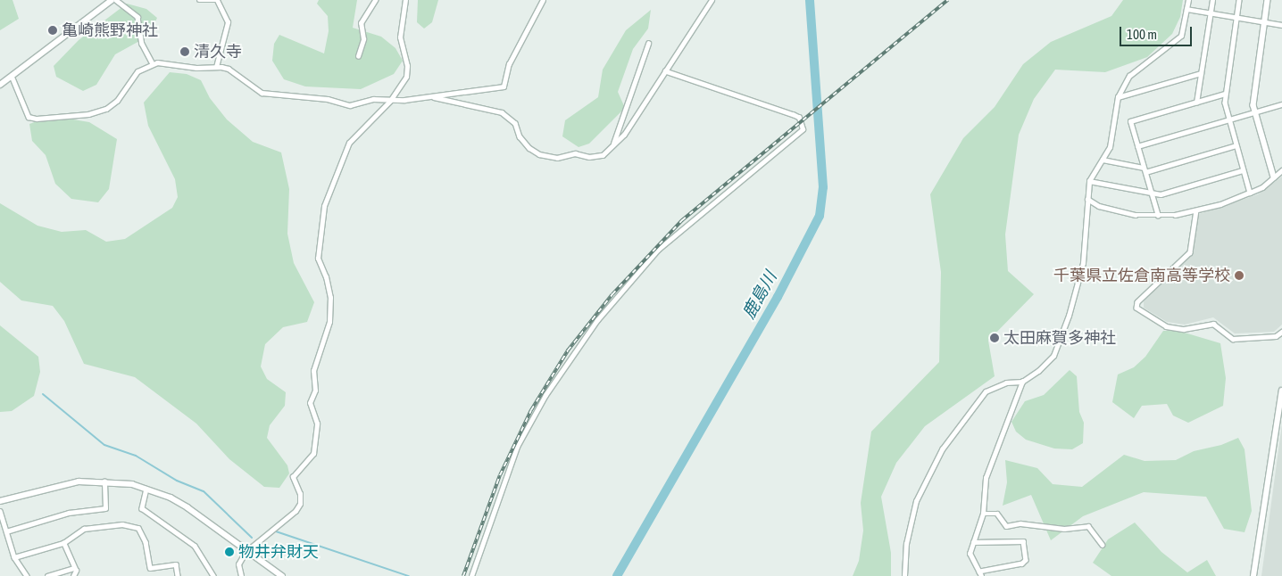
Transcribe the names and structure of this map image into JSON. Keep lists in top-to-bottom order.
{
  "water": ["鹿島川"],
  "places": [
    "亀崎熊野神社",
    "清久寺",
    "千葉県立佐倉南高等学校",
    "太田麻賀多神社",
    "物井弁財天"
  ],
  "scale_bar": "100 m"
}
